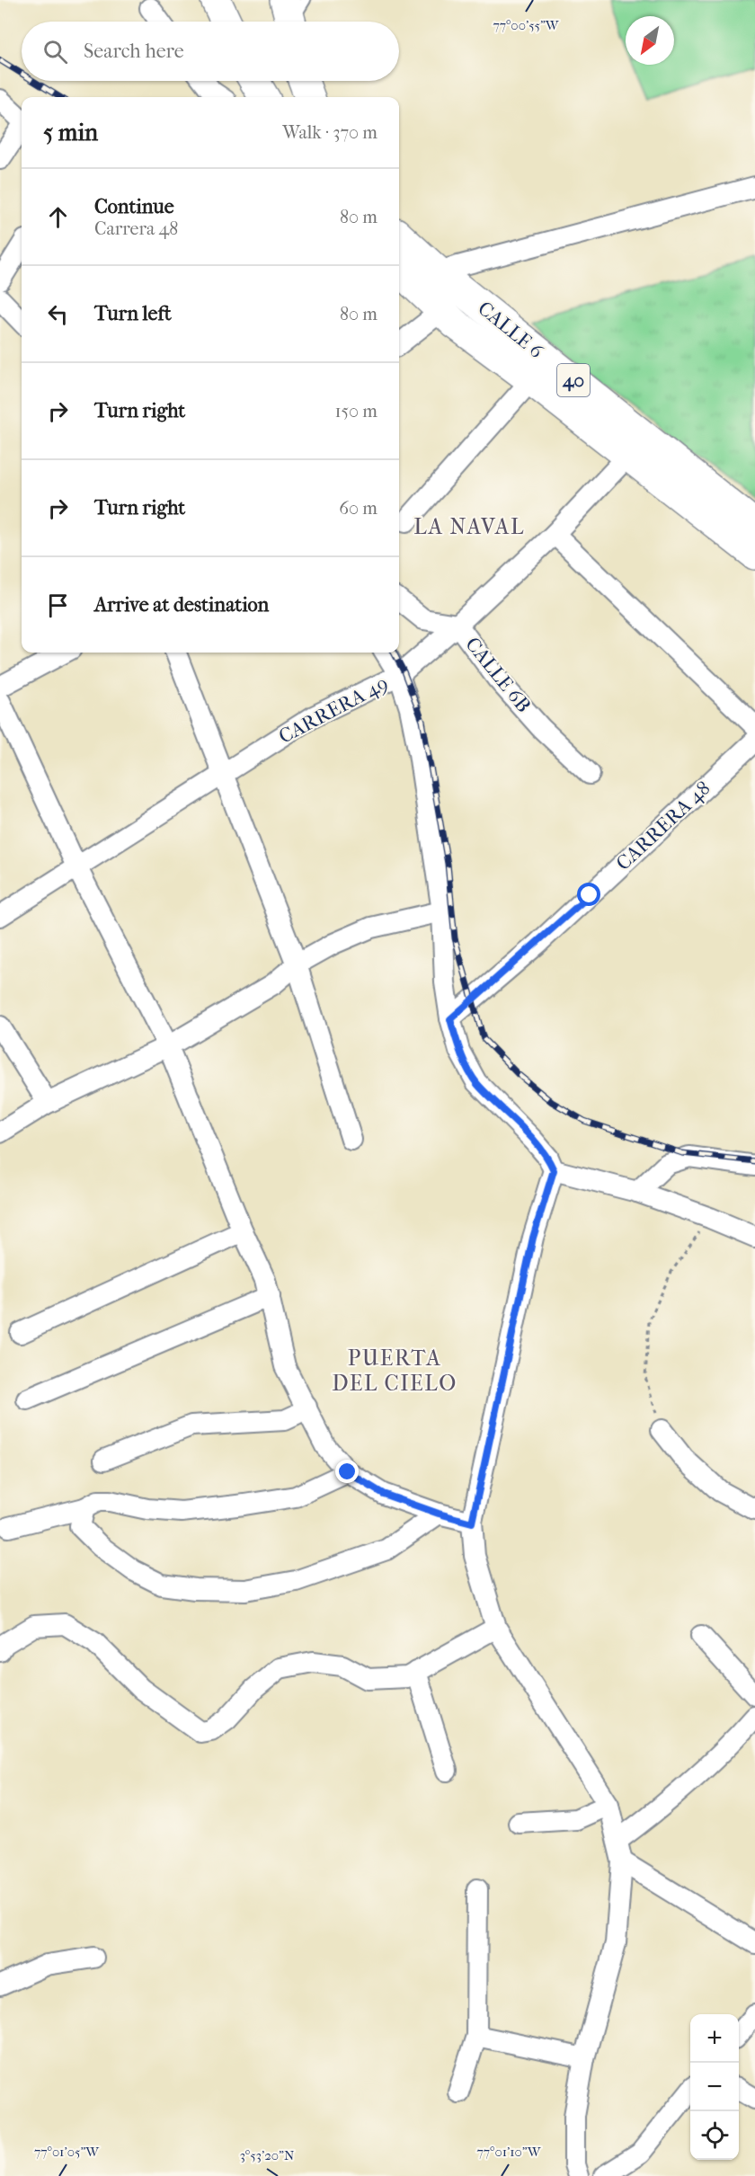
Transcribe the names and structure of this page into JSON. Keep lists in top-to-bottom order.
{
  "streets": {
    "highway": ["CALLE 6", "40"],
    "street": ["CALLE 6B", "CARRERA 49", "CARRERA 48"]
  },
  "crossings": [
    ["CALLE 6", "CARRERA 49"],
    ["CALLE 6B", "CARRERA 49"]
  ],
  "districts": ["LA NAVAL", "PUERTA DEL CIELO"],
  "north": "bottom left",
  "page": {
    "search": "Search here",
    "heading": ["5 min", "Walk · 370 m"],
    "list": [
      ["Continue", "Carrera 48", "80 m"],
      ["Turn left", "80 m"],
      ["Turn right", "150 m"],
      ["Turn right", "60 m"],
      "Arrive at destination"
    ],
    "map_buttons": ["+", "−"]
  },
  "coordinates": [
    "77°00'55\"W",
    "77°01'05\"W",
    "77°01'10\"W",
    "3°53'20\"N"
  ]
}
